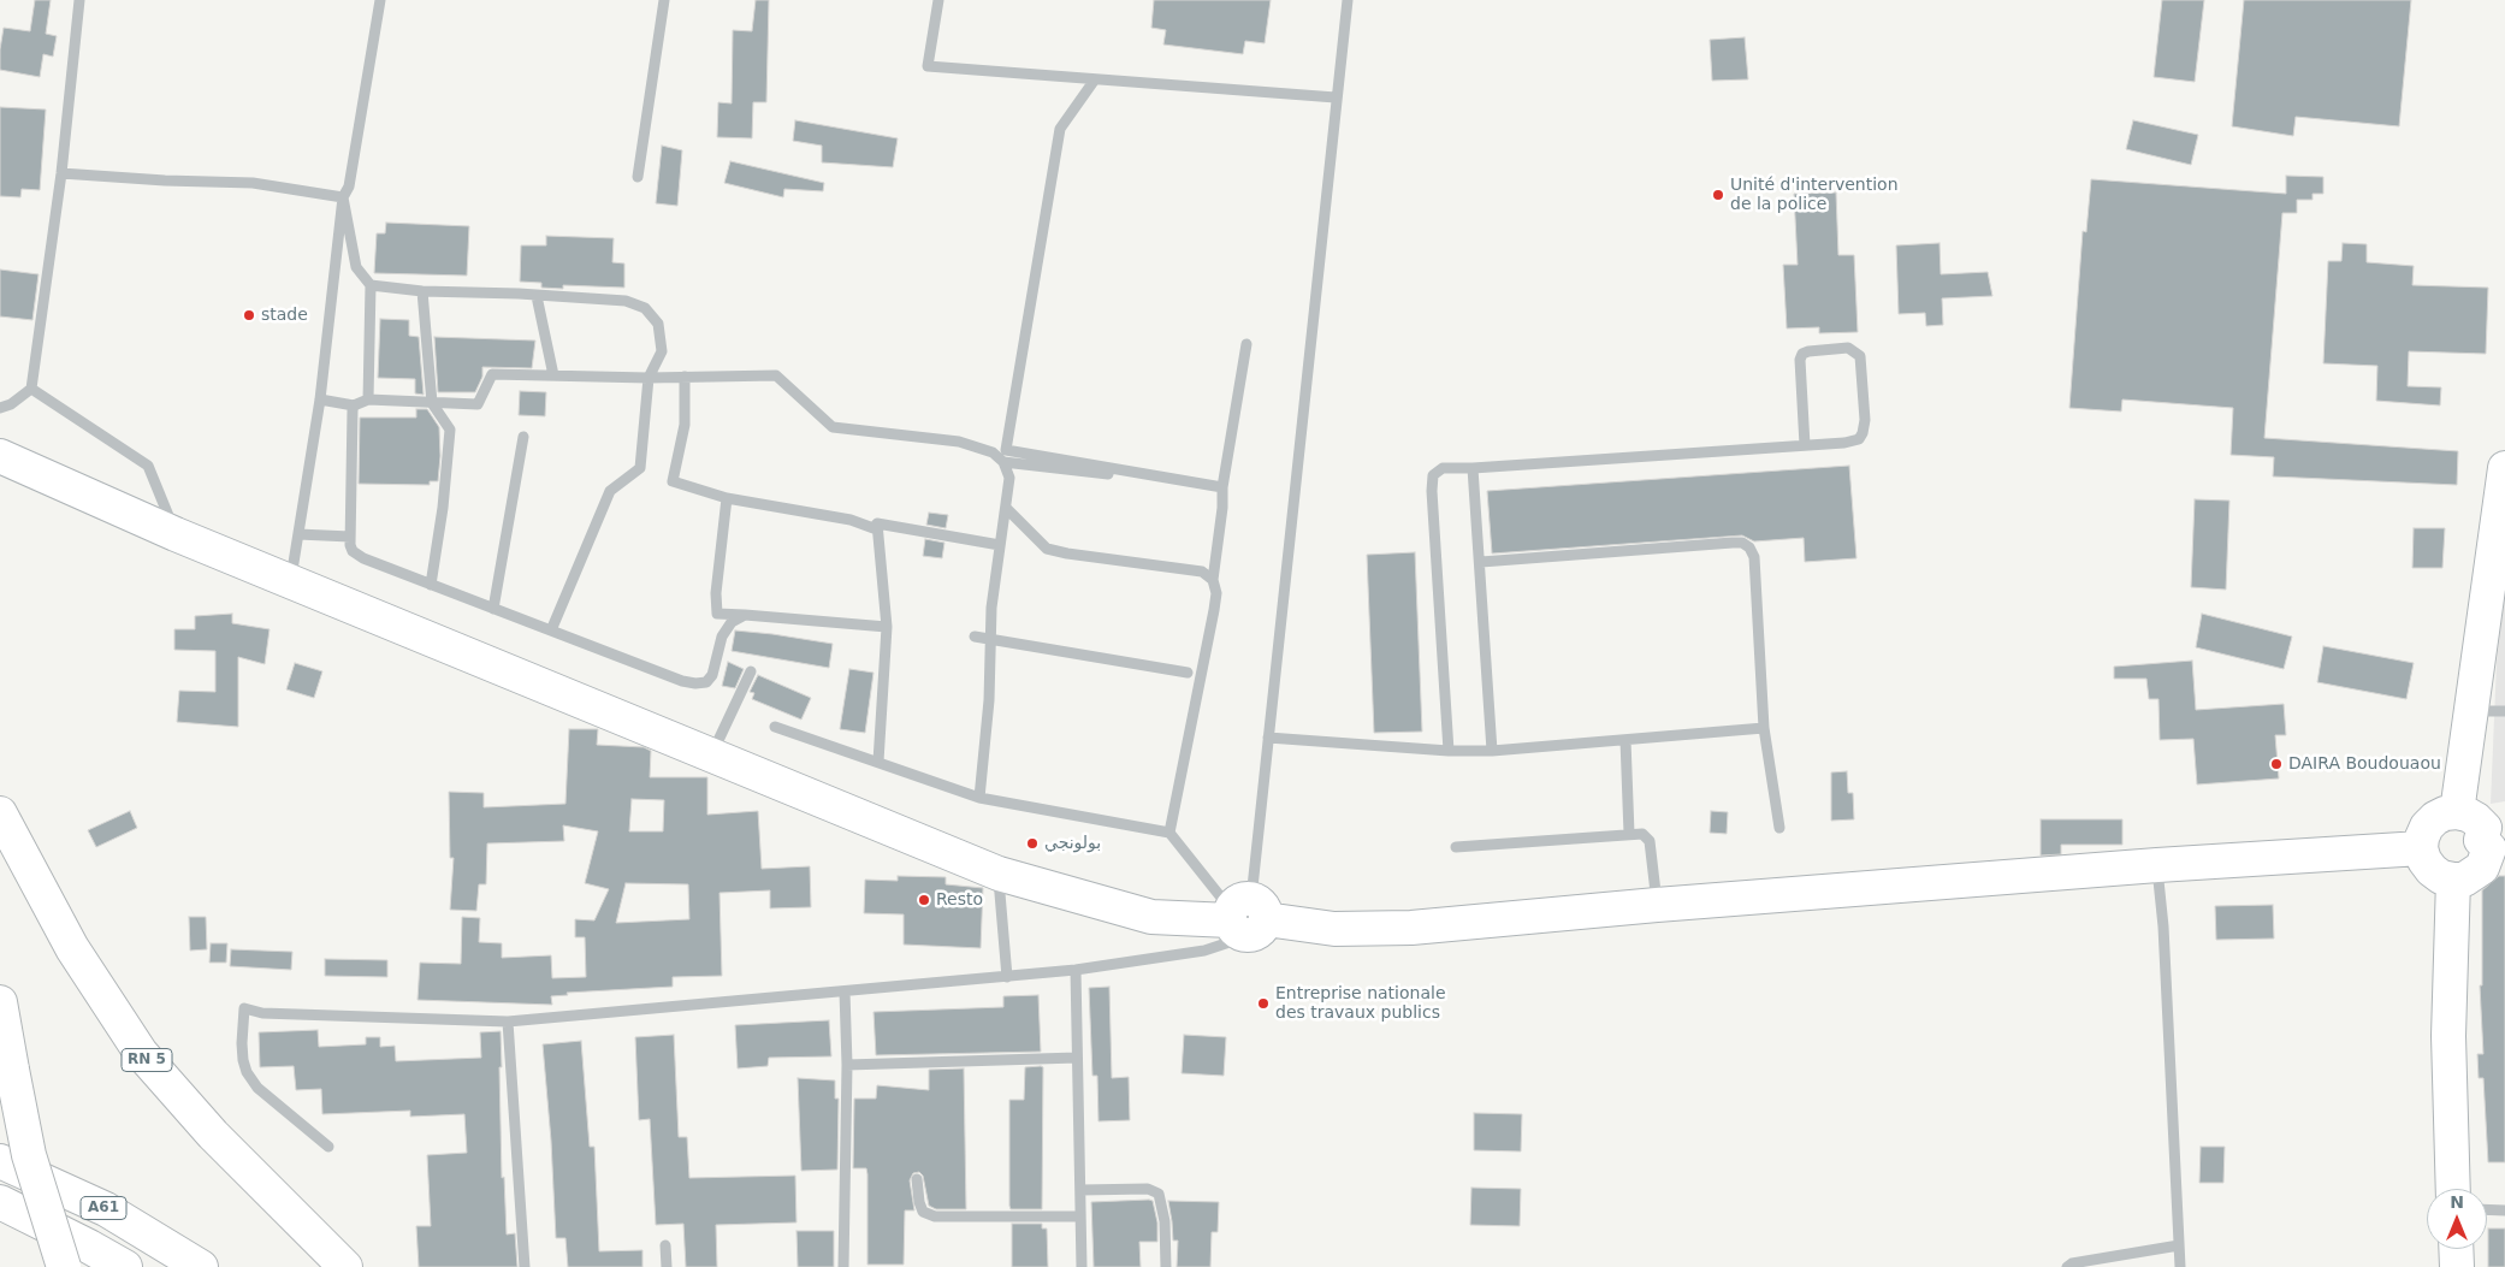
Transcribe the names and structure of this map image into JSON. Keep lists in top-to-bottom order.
{
  "streets": {
    "main road": ["RN 5", "A61"]
  },
  "places": [
    "Unité d'intervention de la police",
    "stade",
    "DAIRA Boudouaou",
    "بولونجي",
    "Resto",
    "Entreprise nationale des travaux publics"
  ],
  "north": "top"
}
